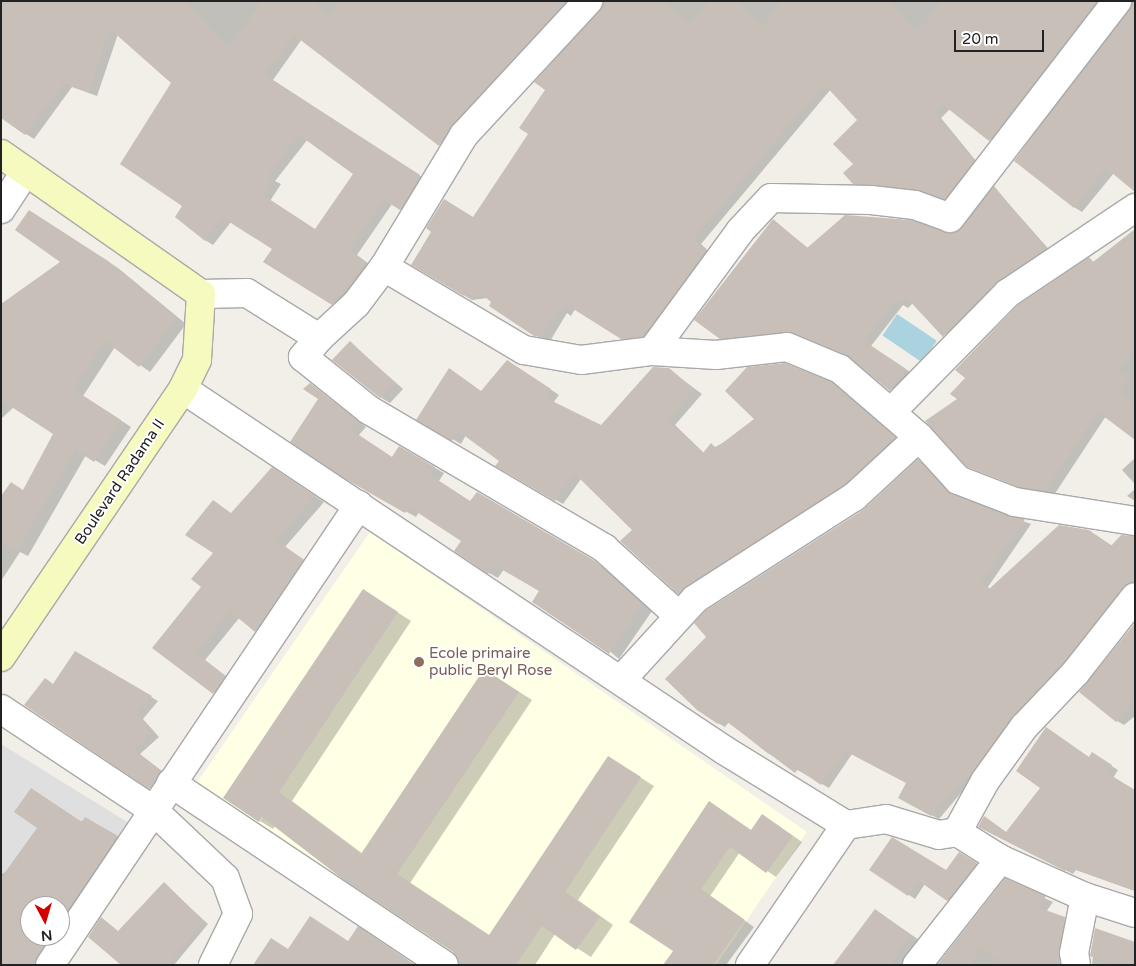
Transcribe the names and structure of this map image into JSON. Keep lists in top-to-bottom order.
{
  "streets": {
    "street": ["Boulevard Radama II"]
  },
  "places": ["Ecole primaire public Beryl Rose"],
  "scale_bar": "20 m",
  "north": "bottom"
}
